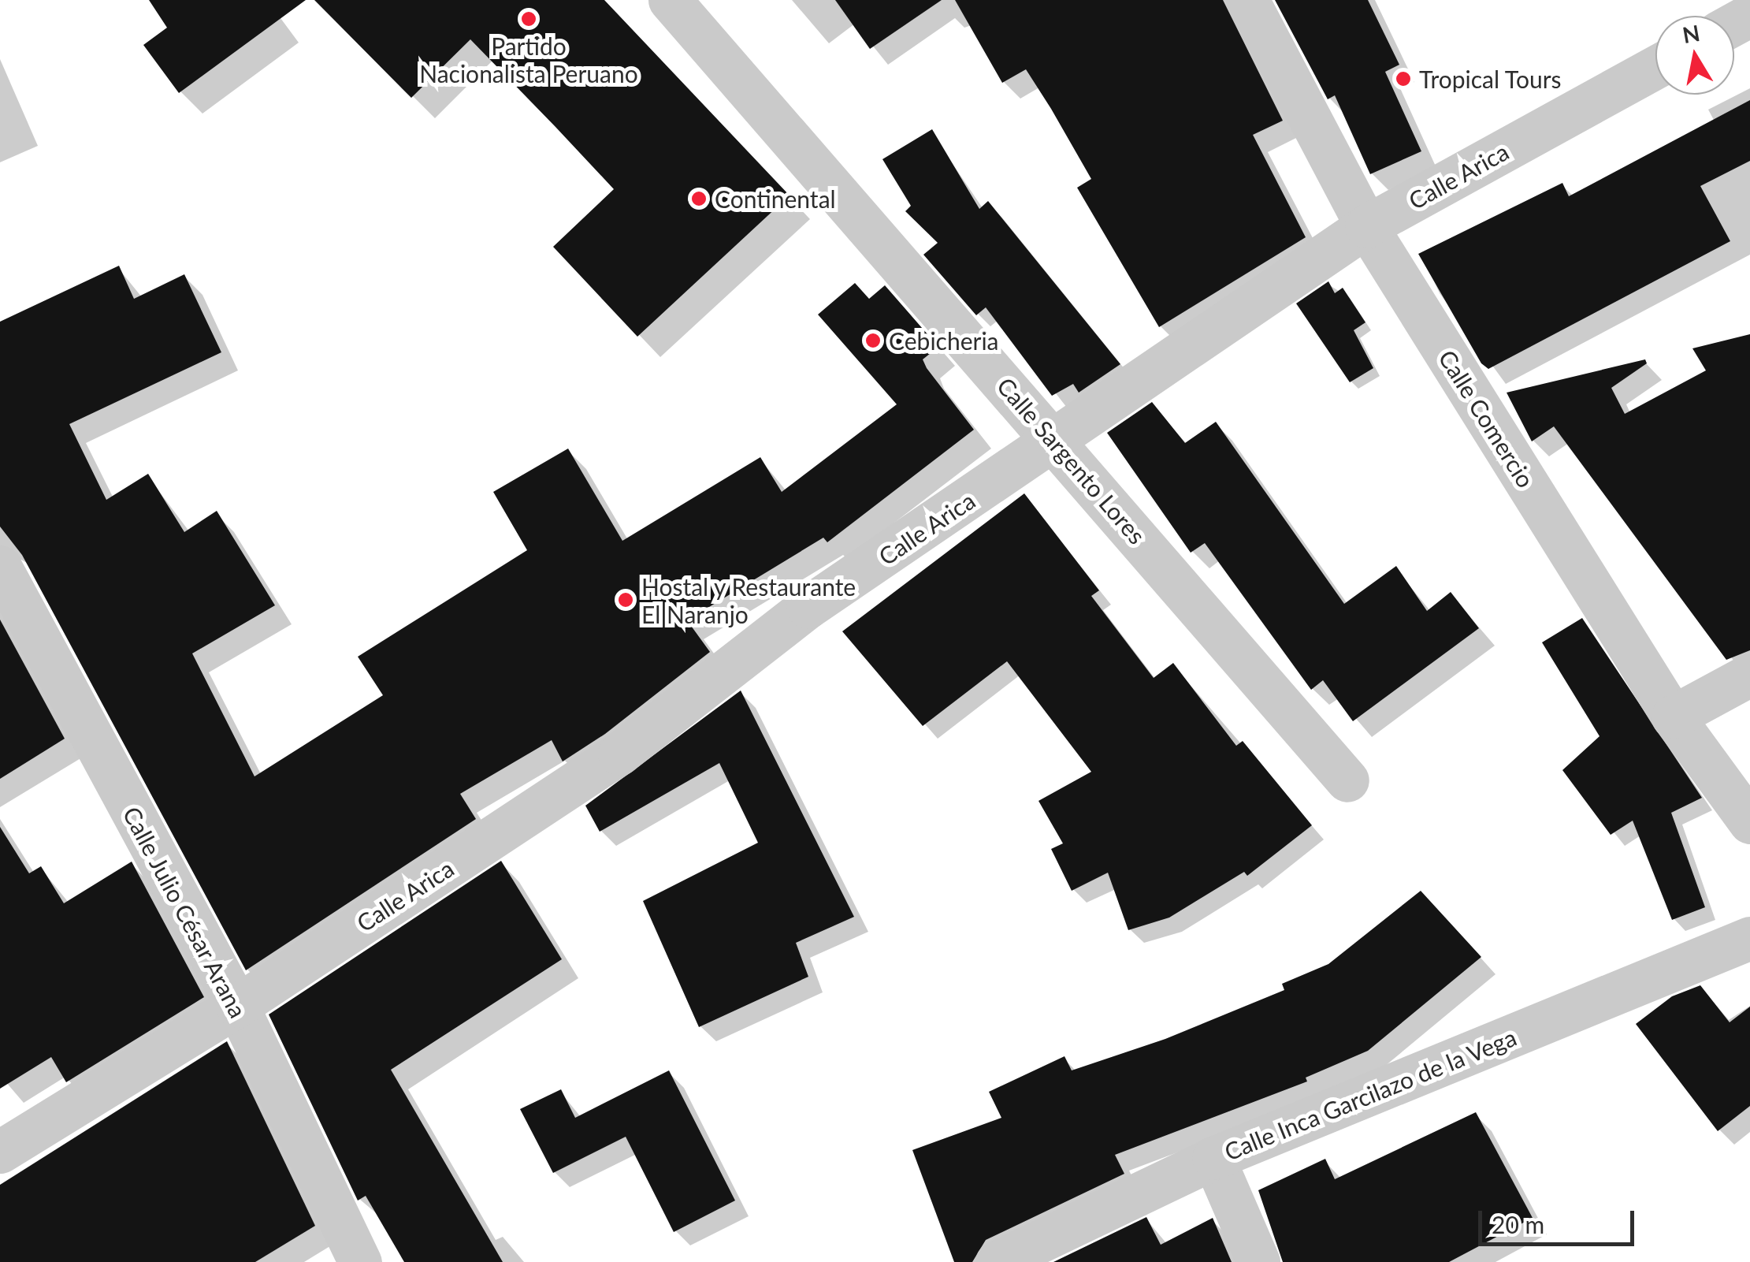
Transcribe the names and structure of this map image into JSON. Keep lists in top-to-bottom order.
{
  "streets": {
    "street": [
      "Calle Arica",
      "Calle Comercio",
      "Calle Sargento Lores",
      "Calle Julio César Arana",
      "Calle Inca Garcilazo de la Vega"
    ]
  },
  "crossings": [
    ["Calle Arica", "Calle Comercio"],
    ["Calle Arica", "Calle Sargento Lores"],
    ["Calle Arica", "Calle Julio César Arana"]
  ],
  "places": [
    "Partido Nacionalista Peruano",
    "Tropical Tours",
    "Continental",
    "Cebicheria",
    "Hostal y Restaurante El Naranjo"
  ],
  "scale_bar": "20 m",
  "north": "top"
}
